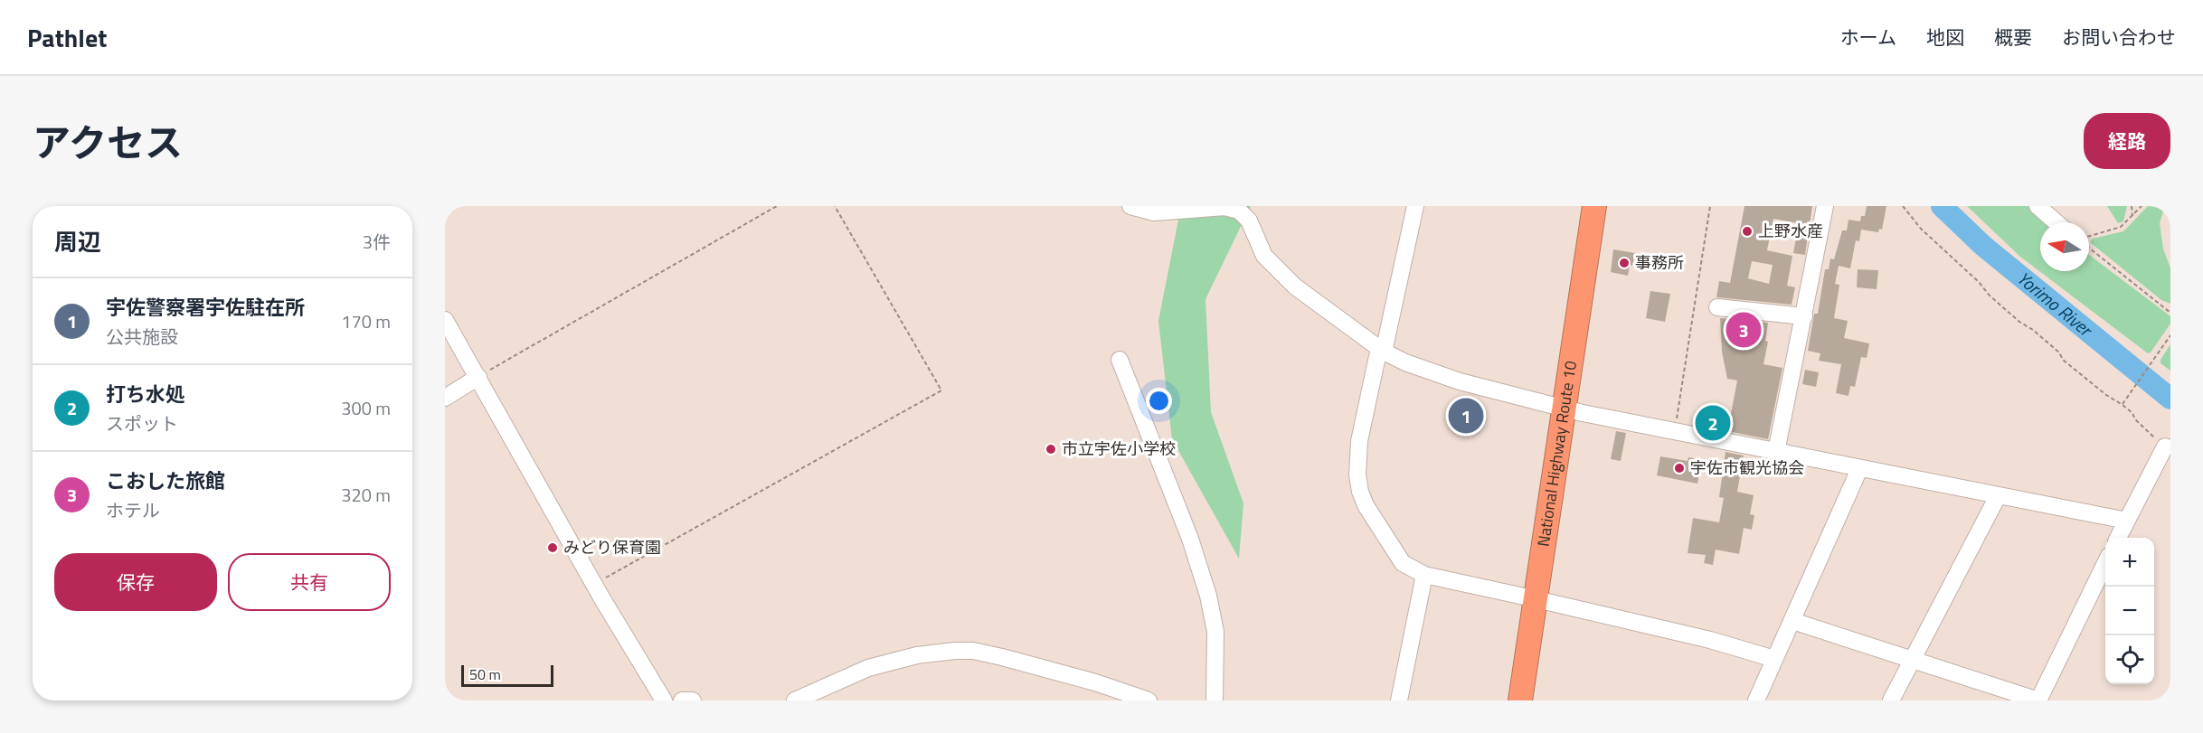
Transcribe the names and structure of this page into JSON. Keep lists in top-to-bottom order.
{
  "streets": {
    "highway": ["National Highway Route 10"]
  },
  "water": ["Yorimo River"],
  "places": [
    "上野水産",
    "事務所",
    "市立宇佐小学校",
    "宇佐市観光協会",
    "みどり保育園"
  ],
  "scale_bar": "50 m",
  "north": "left",
  "page": {
    "header": "Pathlet",
    "nav": [
      "ホーム",
      "地図",
      "概要",
      "お問い合わせ"
    ],
    "title": "アクセス",
    "buttons": [
      "経路",
      ["保存", "共有"]
    ],
    "heading": ["周辺", "3件"],
    "list": [
      {
        "mark": "1",
        "name": "宇佐警察署宇佐駐在所",
        "note": "公共施設",
        "value": "170 m"
      },
      {
        "mark": "2",
        "name": "打ち水処",
        "note": "スポット",
        "value": "300 m"
      },
      {
        "mark": "3",
        "name": "こおした旅館",
        "note": "ホテル",
        "value": "320 m"
      }
    ],
    "pins": ["3", "1", "2"],
    "map_buttons": ["+", "−"],
    "scale": "50 m"
  }
}
